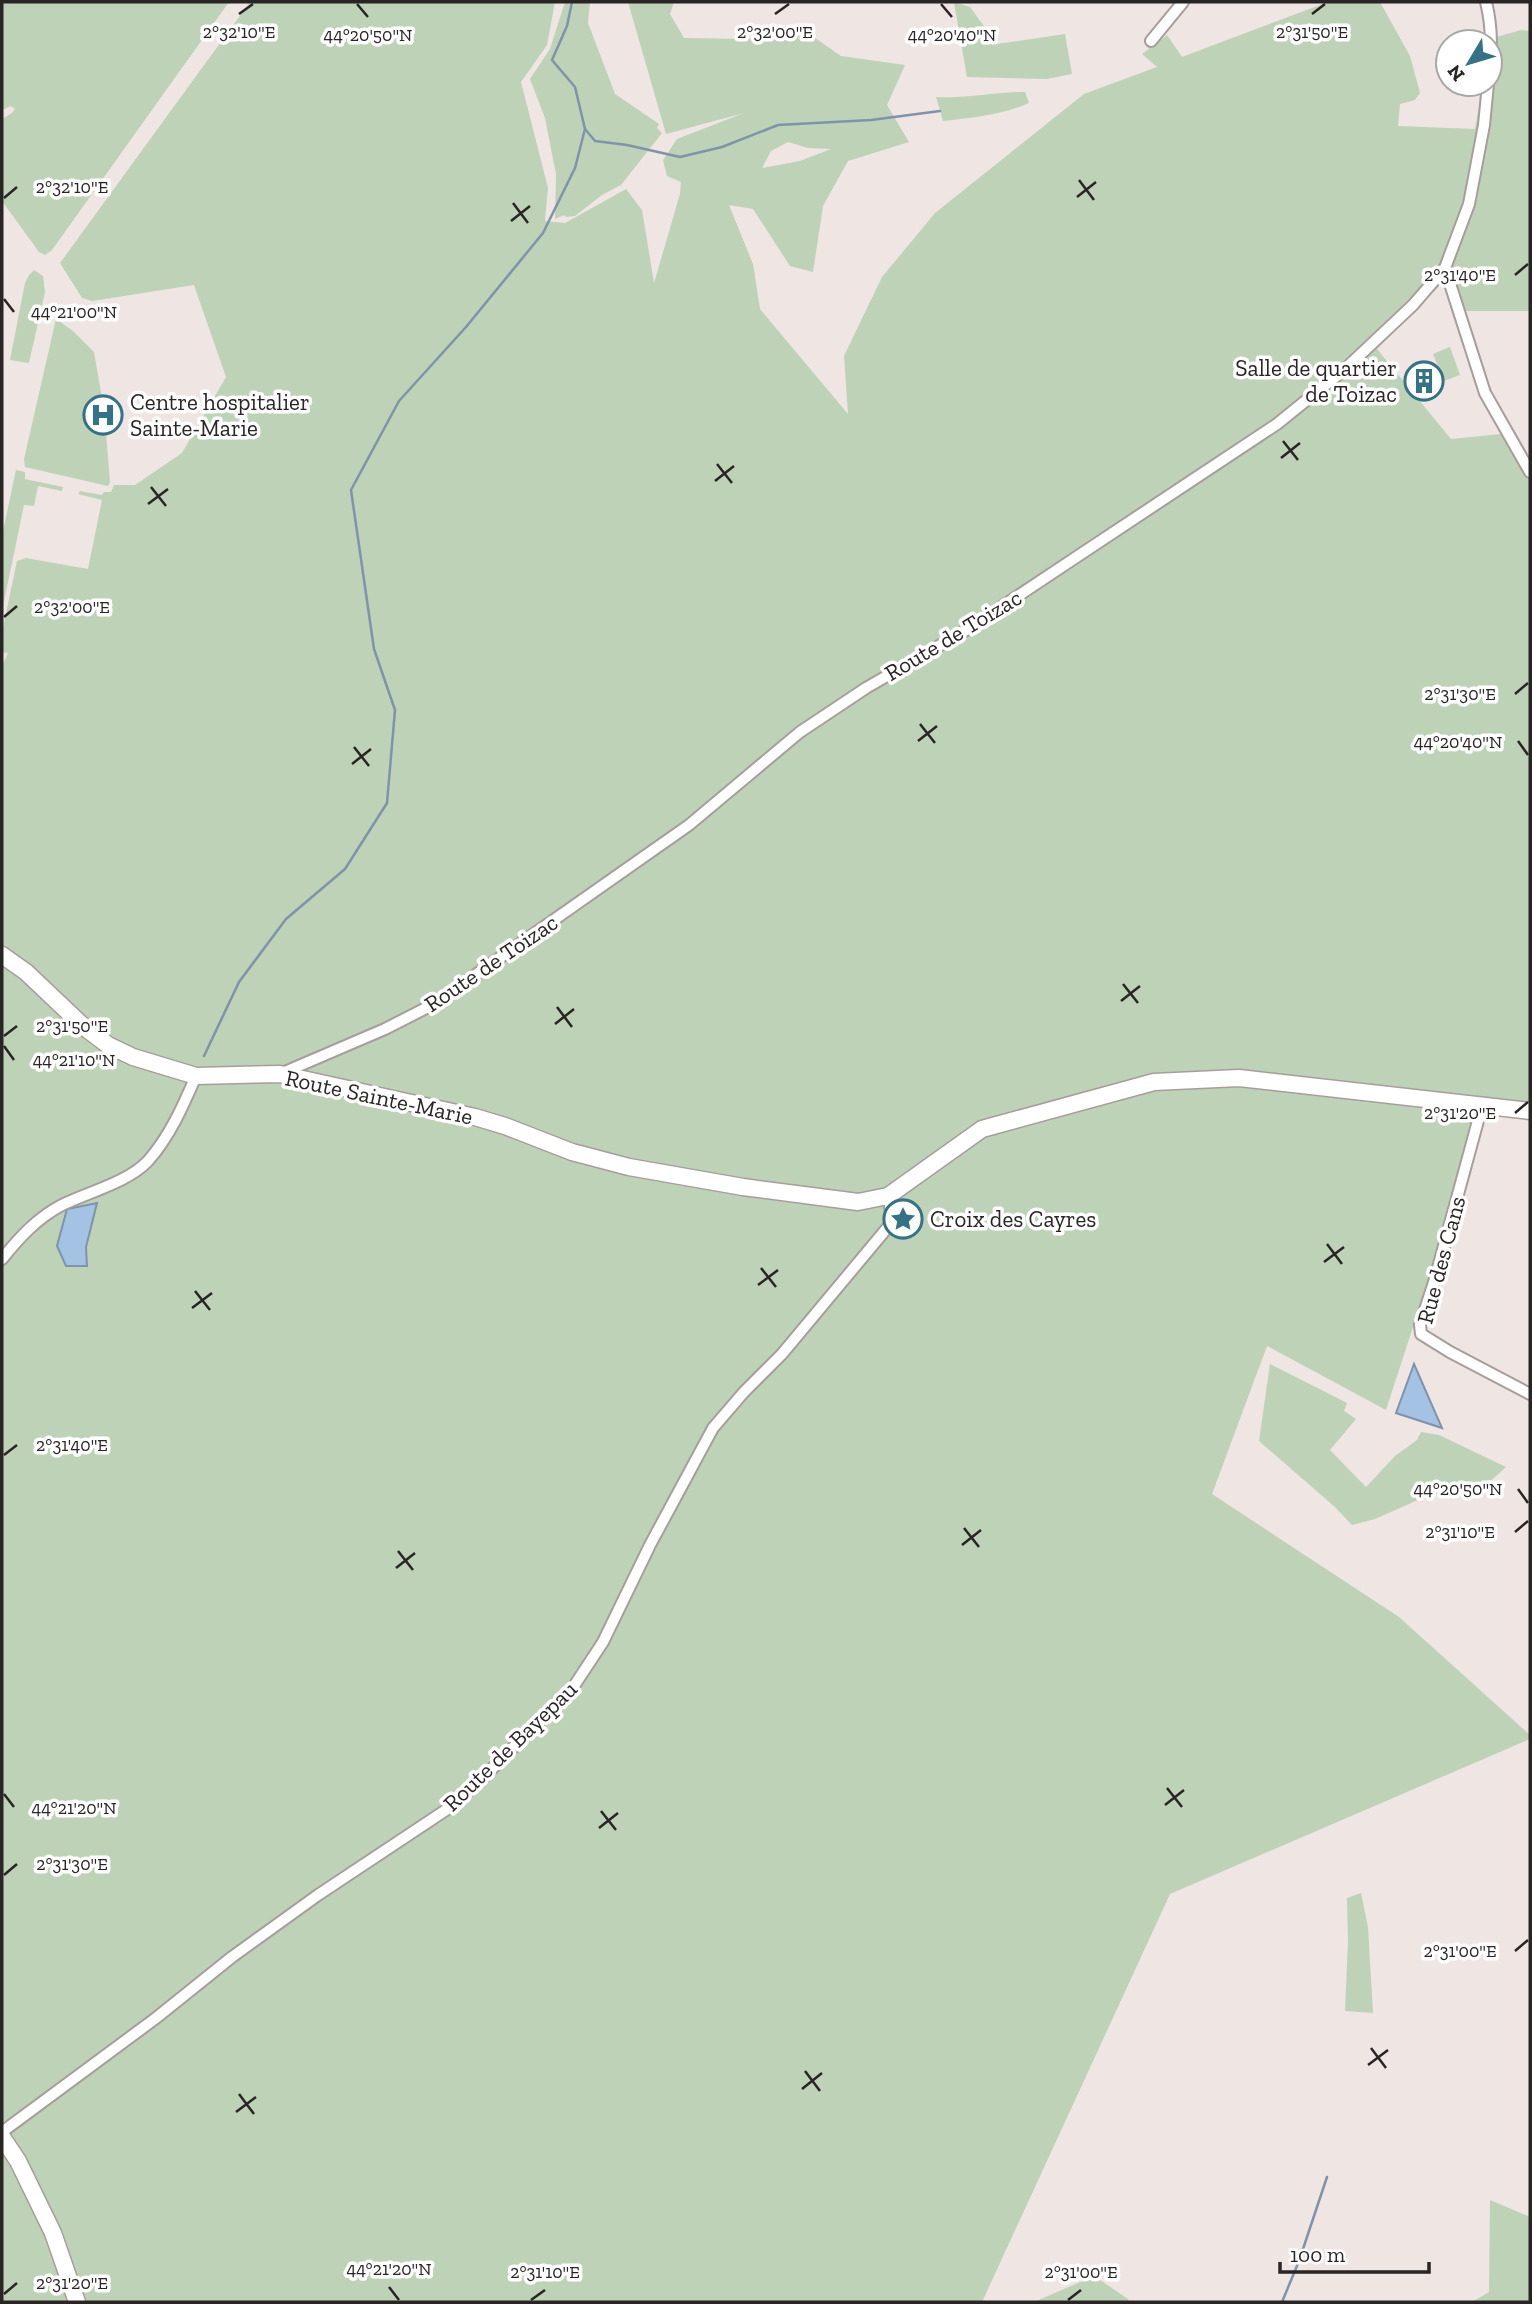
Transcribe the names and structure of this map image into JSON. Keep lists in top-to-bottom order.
{
  "streets": {
    "street": [
      "Route de Toizac",
      "Route Sainte-Marie",
      "Rue des Cans",
      "Route de Bayepau"
    ]
  },
  "crossings": [
    ["Route de Toizac", "Route Sainte-Marie"],
    ["Route Sainte-Marie", "Route de Bayepau"]
  ],
  "places": {
    "building": ["Salle de quartier de Toizac"],
    "hospital": ["Centre hospitalier Sainte-Marie"],
    "place": ["Croix des Cayres"]
  },
  "scale_bar": "100 m",
  "north": "bottom left",
  "coordinates": [
    "2°32'10\"E",
    "2°32'00\"E",
    "2°31'50\"E",
    "44°20'50\"N",
    "44°20'40\"N",
    "2°31'40\"E",
    "44°21'00\"N",
    "2°31'30\"E",
    "44°21'10\"N",
    "2°31'20\"E",
    "2°31'10\"E",
    "44°21'20\"N",
    "2°31'00\"E"
  ]
}
